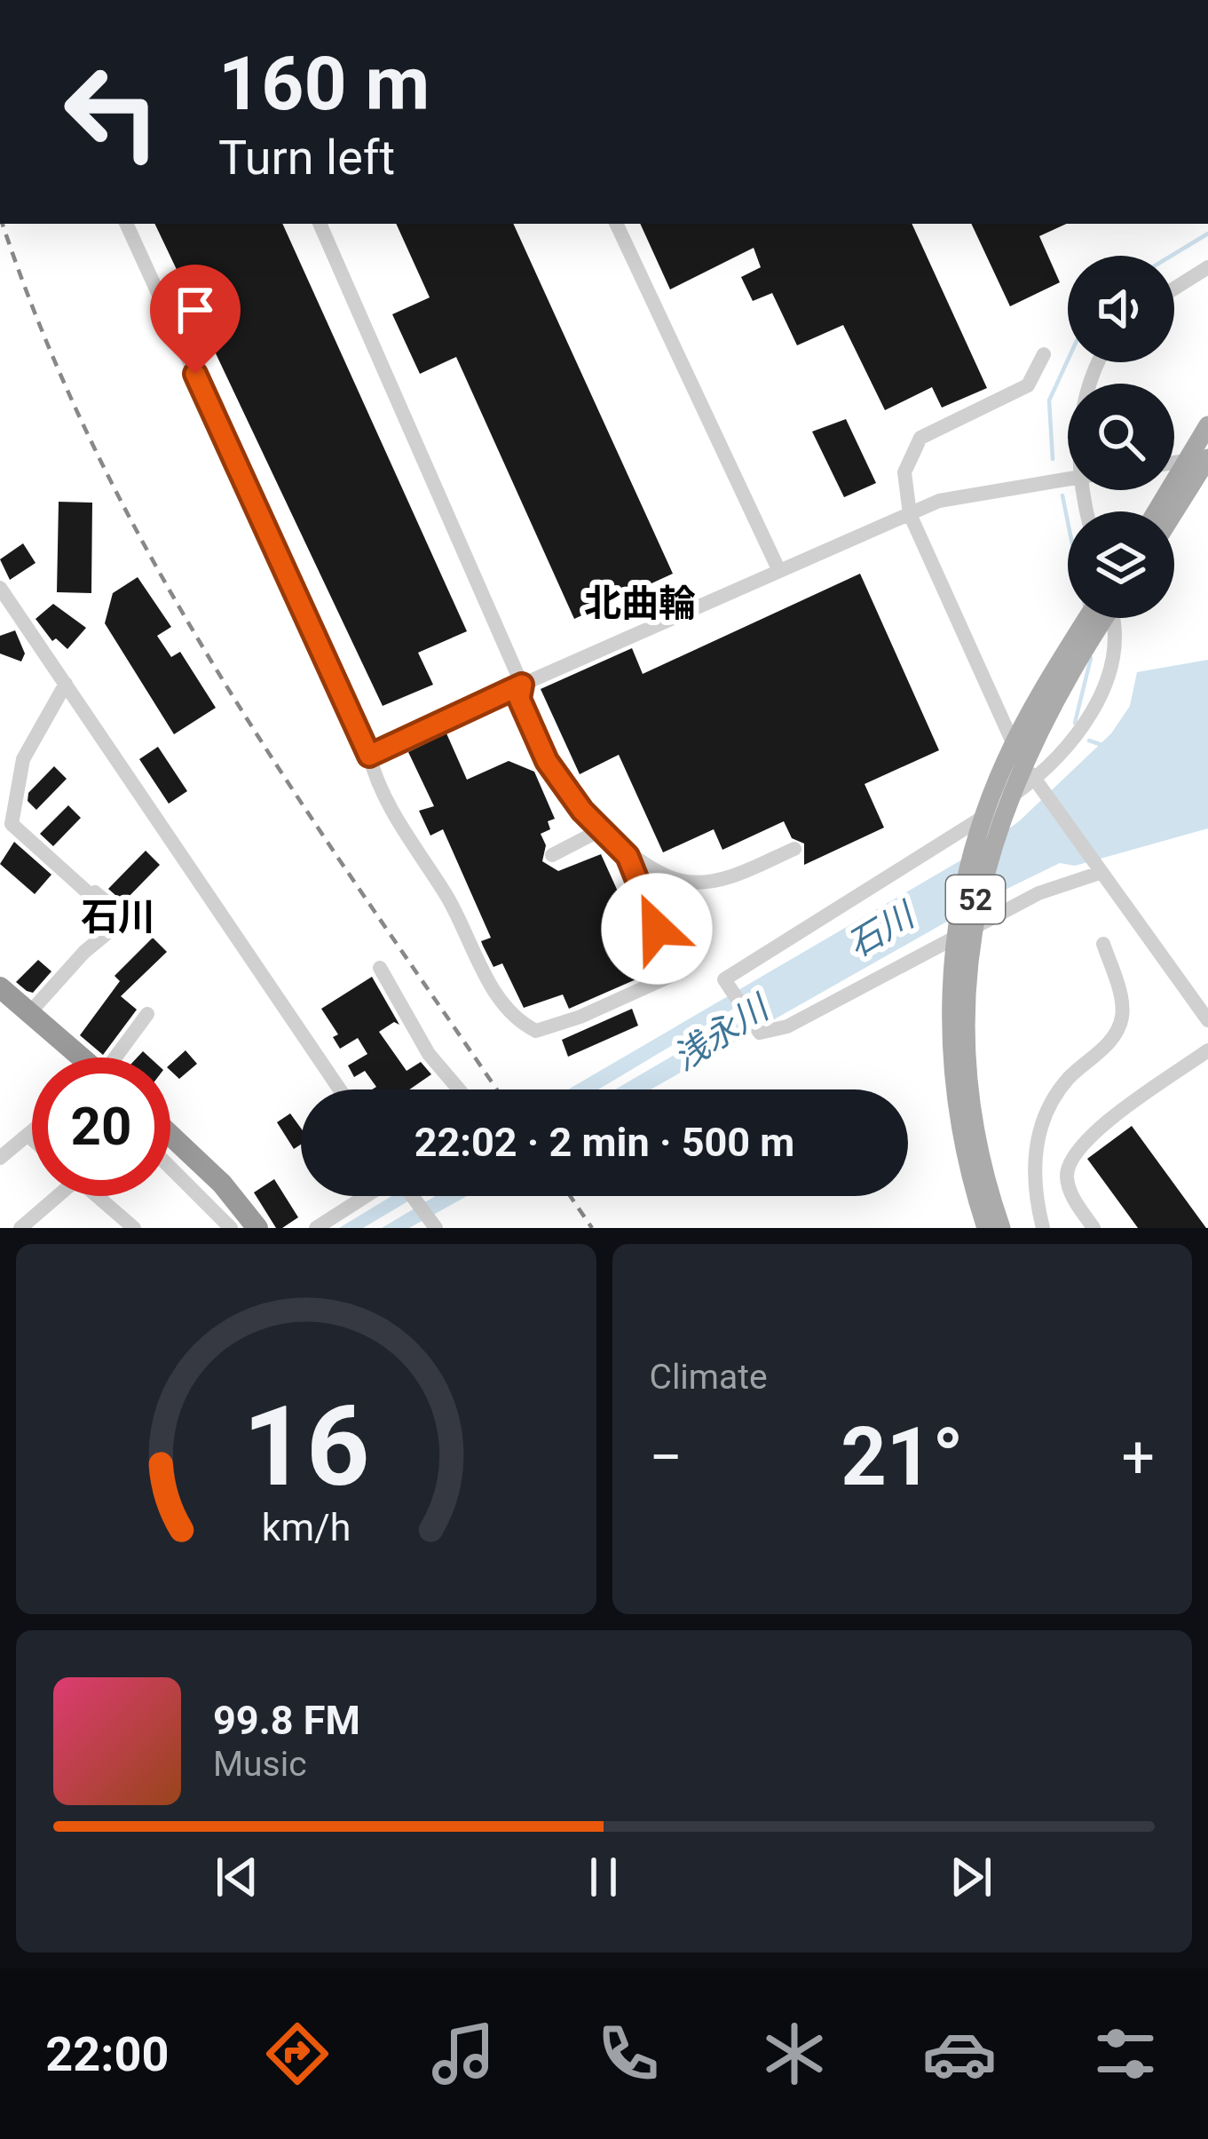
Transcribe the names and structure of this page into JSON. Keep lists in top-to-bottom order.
{
  "streets": {
    "main road": ["52"]
  },
  "districts": ["北曲輪", "石川"],
  "water": ["石川", "浅永川"],
  "page": {
    "turn": ["160 m", "Turn left"],
    "limit": "20",
    "trip": "22:02 · 2 min · 500 m",
    "tile": "Climate",
    "heat": ["−", "21°", "+"],
    "song": ["99.8 FM", "Music"],
    "tabs": "22:00",
    "gauge": ["16", "km/h"]
  }
}
